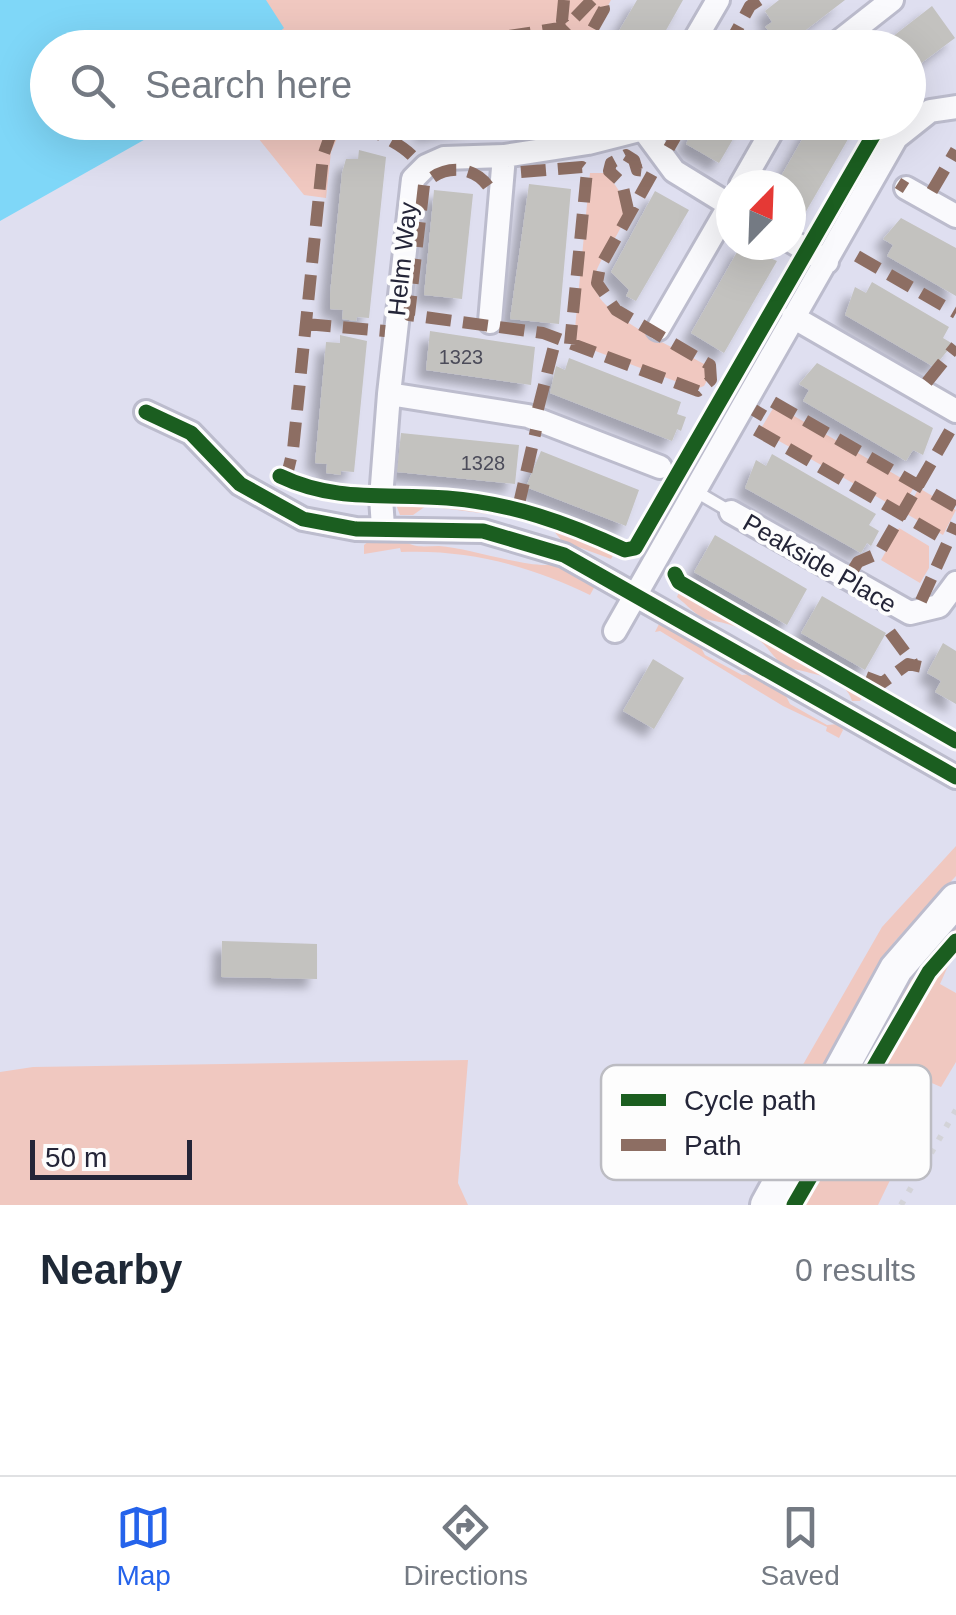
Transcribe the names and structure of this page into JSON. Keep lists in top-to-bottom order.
{
  "streets": {
    "street": ["Helm Way", "Peakside Place"]
  },
  "house_numbers": ["1323", "1328"],
  "legend": ["Cycle path", "Path"],
  "scale_bar": "50 m",
  "north": "top right",
  "page": {
    "search": "Search here",
    "scale": "50 m",
    "heading": ["Nearby", "0 results"],
    "nav": ["Map", "Directions", "Saved"]
  }
}
